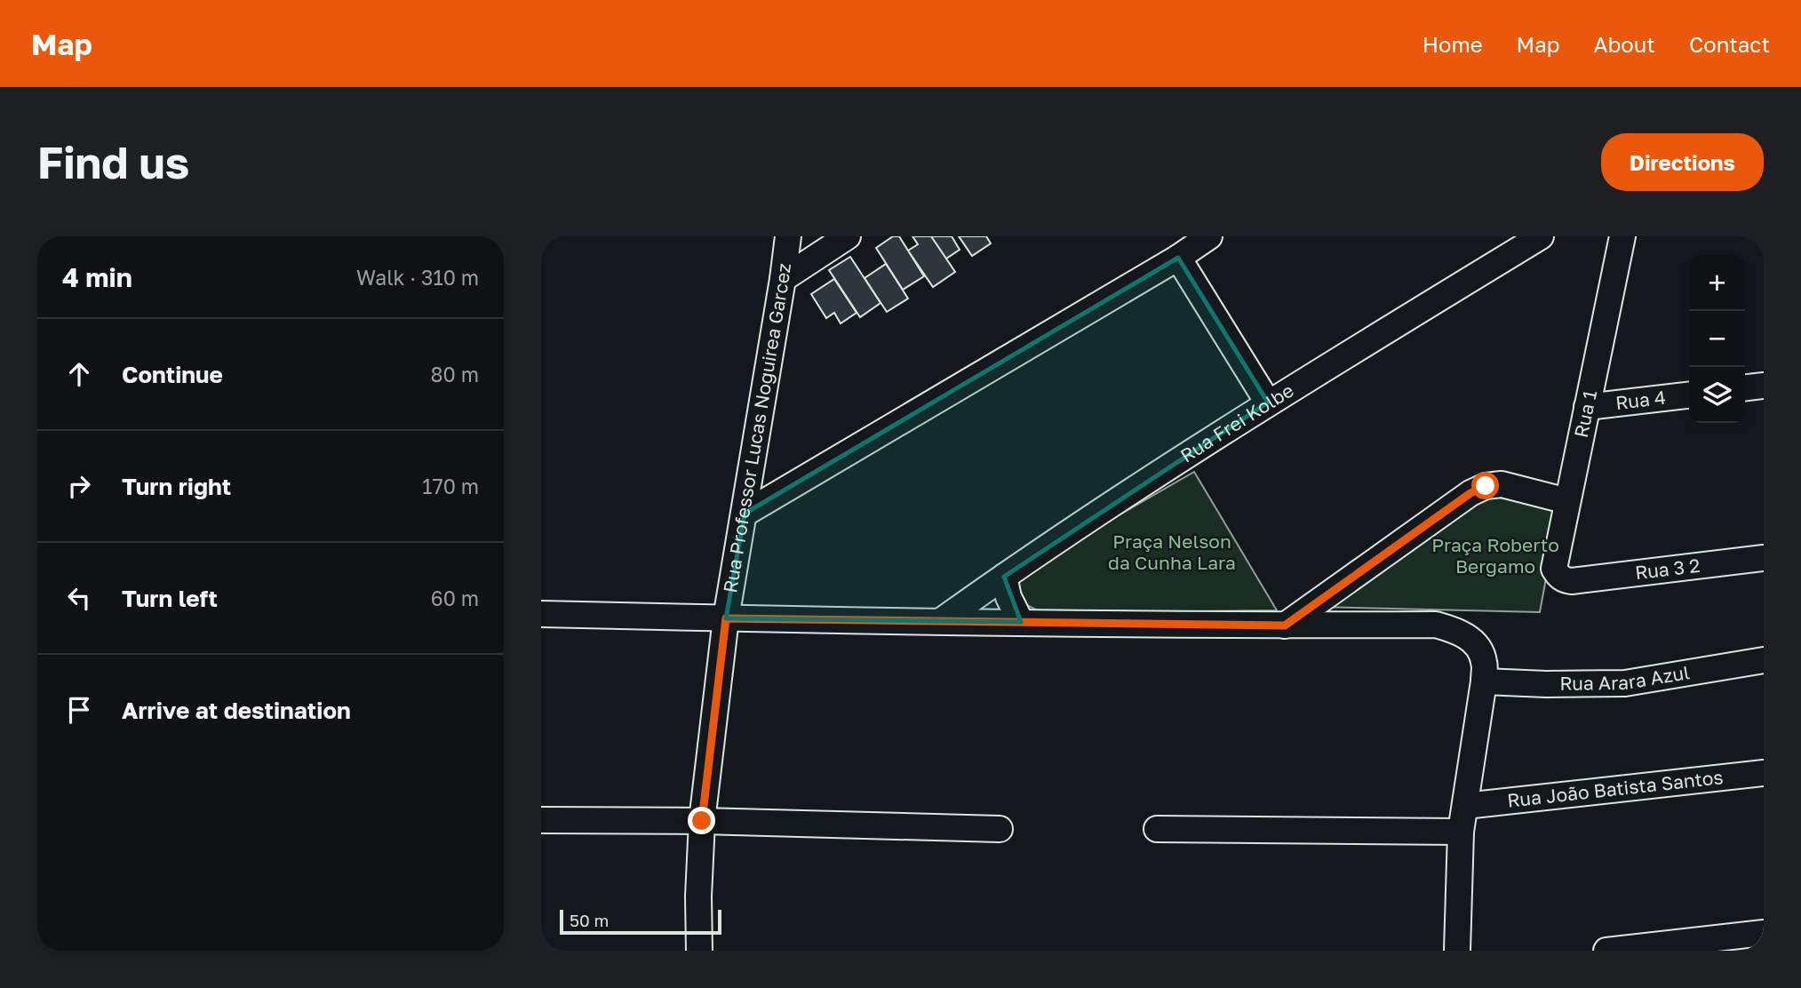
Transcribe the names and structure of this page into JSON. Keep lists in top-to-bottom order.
{
  "streets": {
    "street": [
      "Rua 4",
      "Rua 1",
      "Rua Frei Kolbe",
      "Rua Professor Lucas Noguirea Garcez",
      "Rua 3 2",
      "Rua Arara Azul",
      "Rua João Batista Santos"
    ]
  },
  "crossings": [
    ["Rua 4", "Rua 1"],
    ["Rua 1", "Rua 3 2"]
  ],
  "parks": ["Praça Nelson da Cunha Lara", "Praça Roberto Bergamo"],
  "scale_bar": "50 m",
  "page": {
    "header": "Map",
    "nav": [
      "Home",
      "Map",
      "About",
      "Contact"
    ],
    "buttons": "Directions",
    "title": "Find us",
    "heading": ["4 min", "Walk · 310 m"],
    "map_buttons": ["+", "−"],
    "list": [
      ["Continue", "80 m"],
      ["Turn right", "170 m"],
      ["Turn left", "60 m"],
      "Arrive at destination"
    ],
    "scale": "50 m"
  }
}
